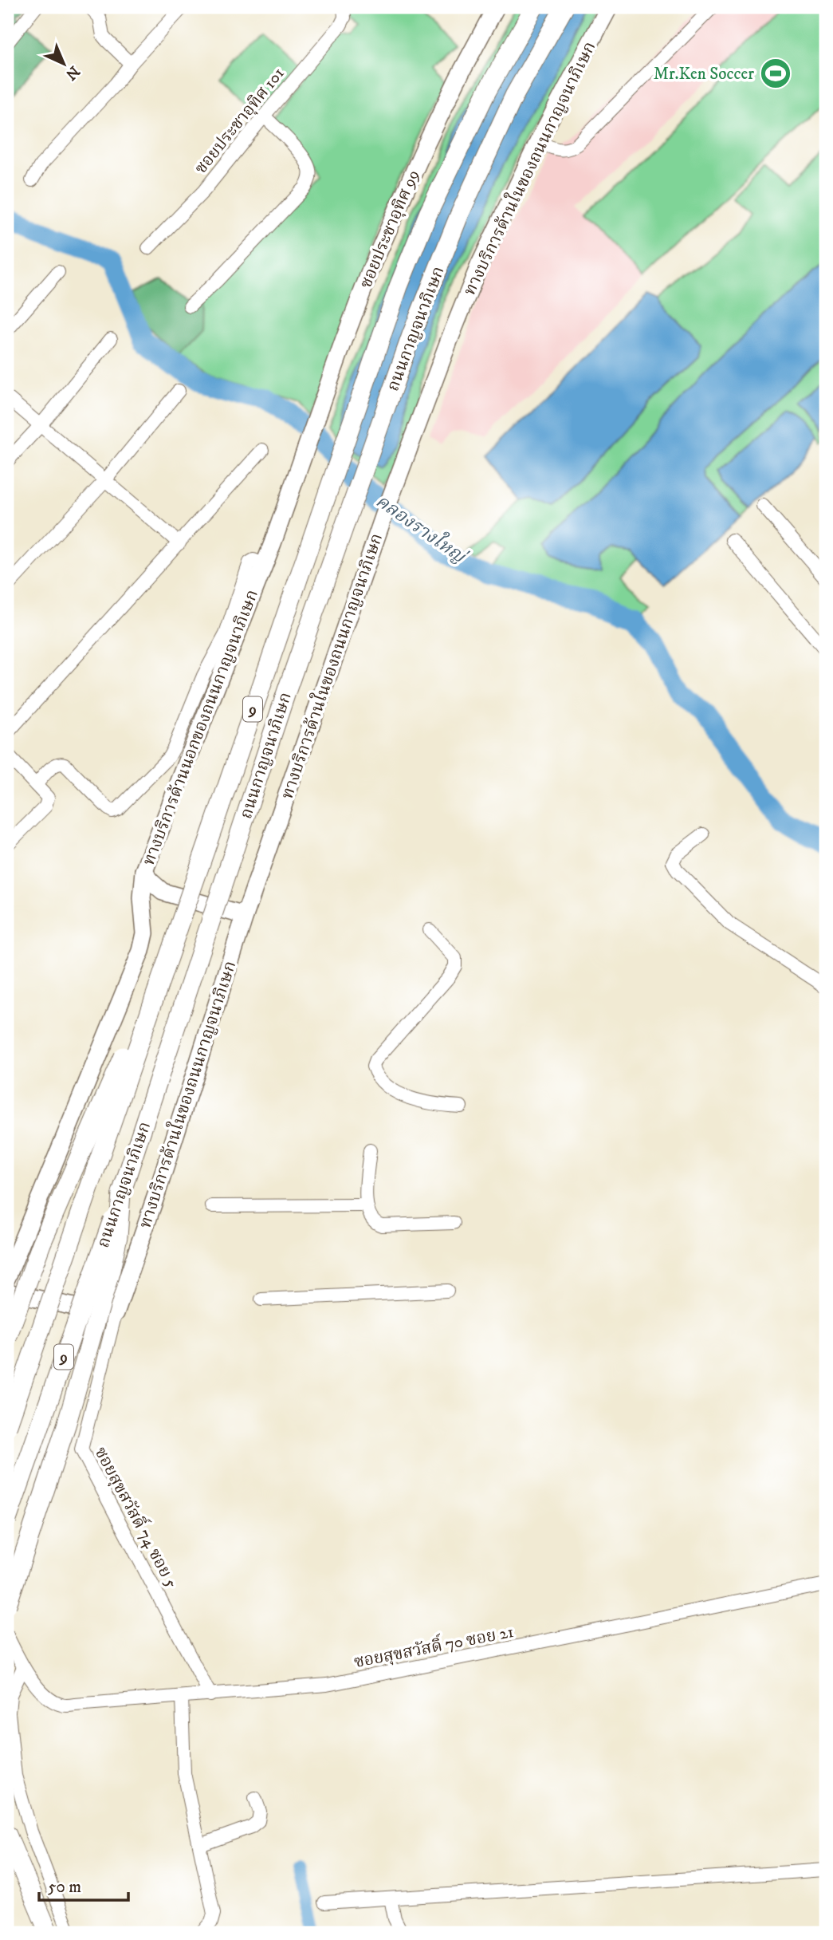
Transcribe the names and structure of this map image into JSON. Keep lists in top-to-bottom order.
{
  "streets": {
    "highway": ["ถนนกาญจนาภิเษก", "9"],
    "main road": ["ทางบริการด้านในของถนนกาญจนาภิเษก", "ซอยประชาอุทิศ 99", "ทางบริการด้านนอกของถนนกาญจนาภิเษก"],
    "street": ["ซอยประชาอุทิศ 101", "ซอยสุขสวัสดิ์ 74 ซอย 5", "ซอยสุขสวัสดิ์ 70 ซอย 21"]
  },
  "crossings": [
    ["ทางบริการด้านในของถนนกาญจนาภิเษก", "ซอยสุขสวัสดิ์ 74 ซอย 5"],
    ["ซอยประชาอุทิศ 99", "ทางบริการด้านนอกของถนนกาญจนาภิเษก"],
    ["ซอยสุขสวัสดิ์ 74 ซอย 5", "ซอยสุขสวัสดิ์ 70 ซอย 21"]
  ],
  "water": ["คลองรางใหญ่"],
  "places": {
    "sports": ["Mr.Ken Soccer"]
  },
  "scale_bar": "50 m",
  "north": "bottom right"
}
